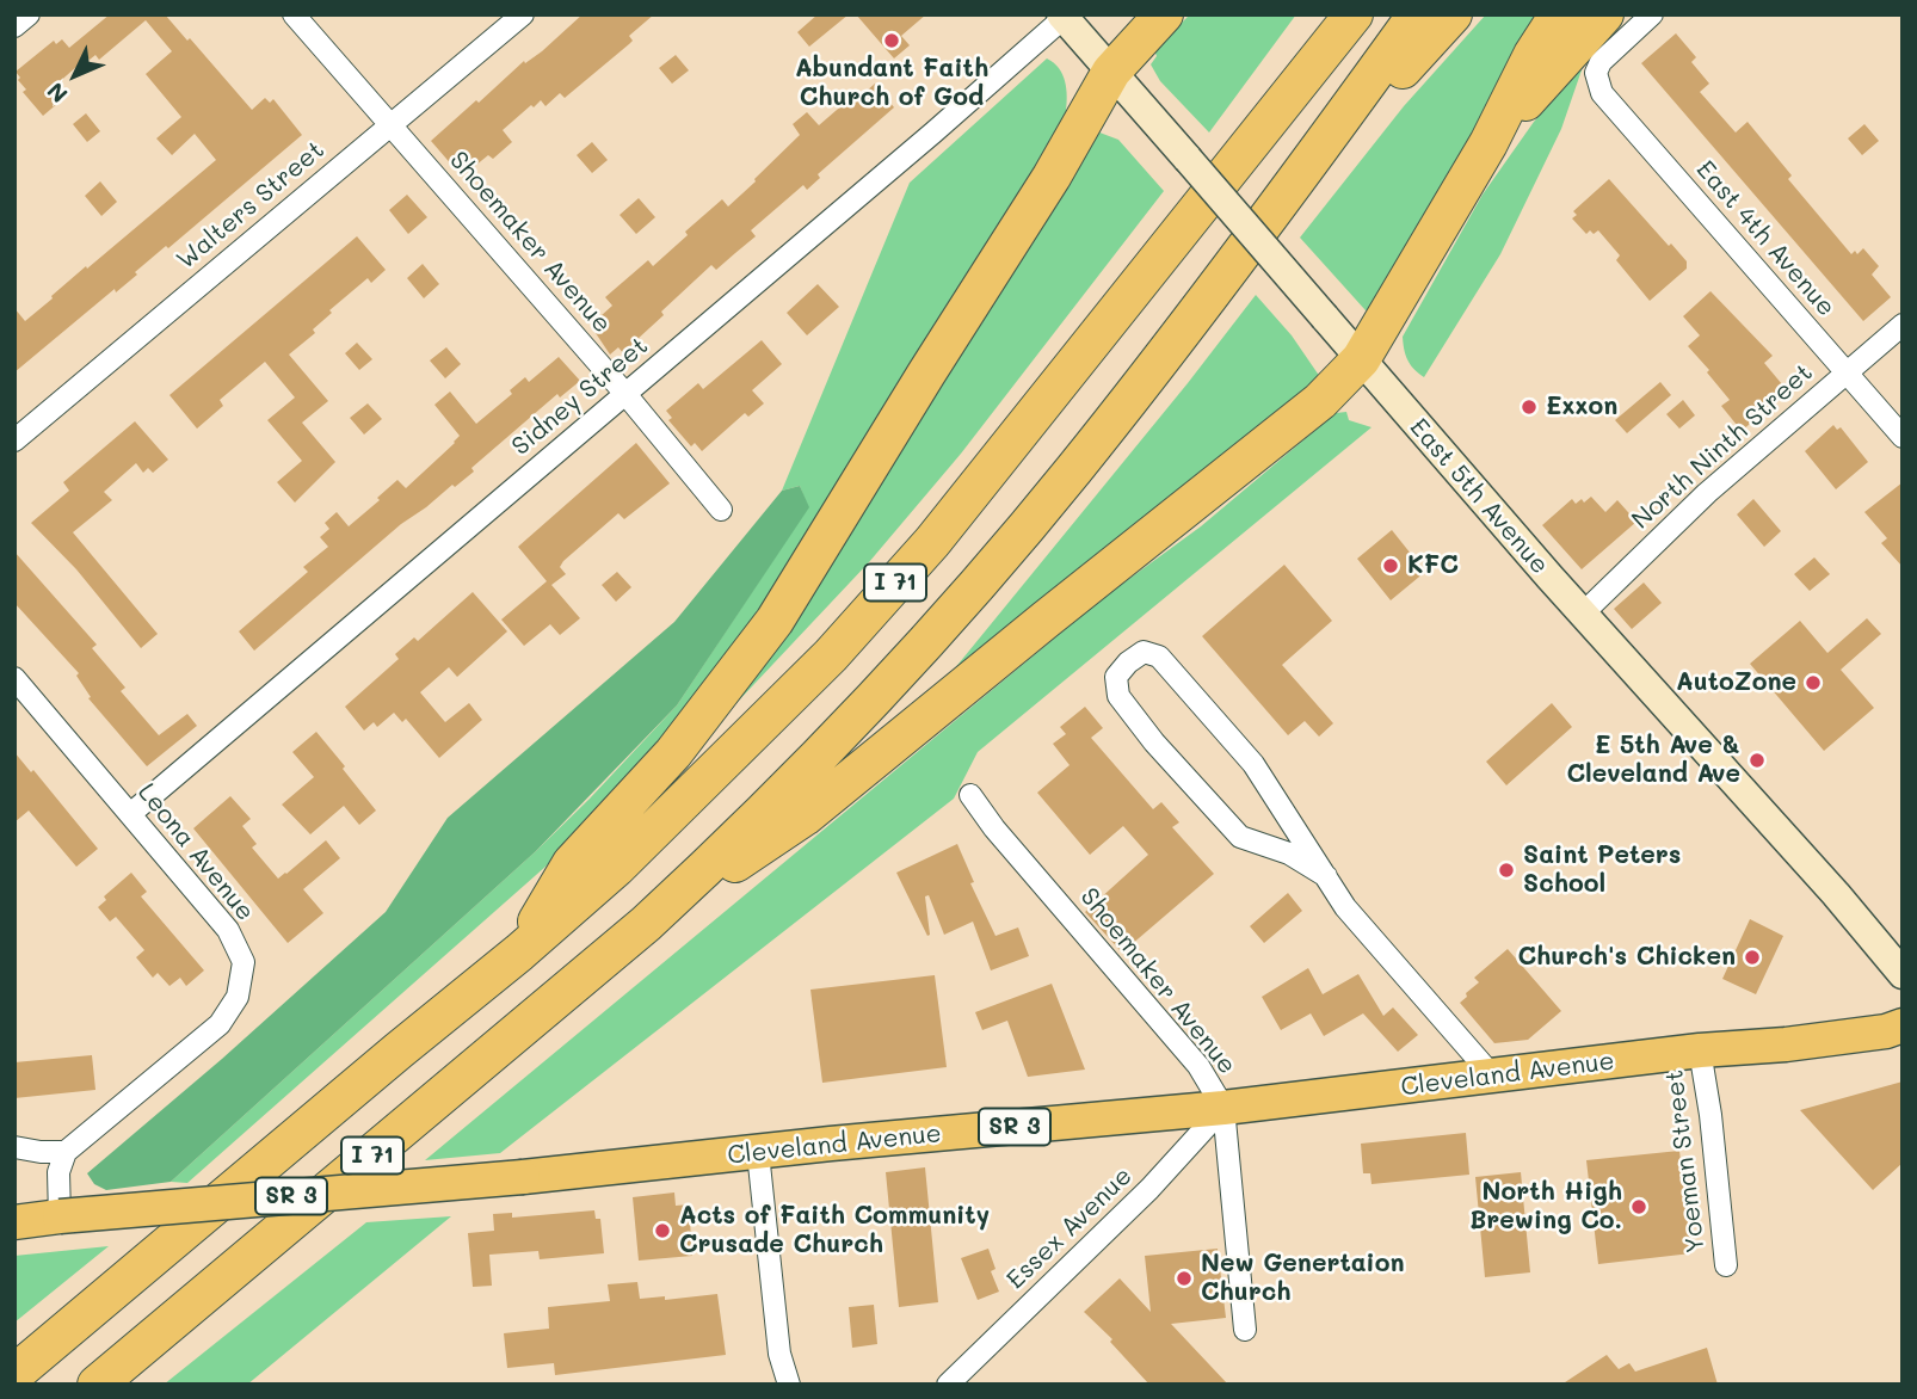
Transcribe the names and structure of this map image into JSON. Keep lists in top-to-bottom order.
{
  "streets": {
    "highway": ["I 71"],
    "main road": ["East 5th Avenue", "Cleveland Avenue", "SR 3"],
    "street": [
      "Walters Street",
      "East 4th Avenue",
      "Shoemaker Avenue",
      "Sidney Street",
      "North Ninth Street",
      "Leona Avenue",
      "Yoeman Street",
      "Essex Avenue"
    ]
  },
  "crossings": [
    ["Walters Street", "Shoemaker Avenue"],
    ["East 4th Avenue", "North Ninth Street"],
    ["Shoemaker Avenue", "Sidney Street"],
    ["Shoemaker Avenue", "Cleveland Avenue"],
    ["Shoemaker Avenue", "Essex Avenue"],
    ["Sidney Street", "East 5th Avenue"],
    ["Sidney Street", "Leona Avenue"],
    ["North Ninth Street", "East 5th Avenue"],
    ["Cleveland Avenue", "Yoeman Street"],
    ["Cleveland Avenue", "Essex Avenue"]
  ],
  "places": [
    "Abundant Faith Church of God",
    "Exxon",
    "KFC",
    "AutoZone",
    "E 5th Ave & Cleveland Ave",
    "Saint Peters School",
    "Church's Chicken",
    "North High Brewing Co.",
    "Acts of Faith Community Crusade Church",
    "New Genertaion Church"
  ],
  "north": "bottom left"
}
